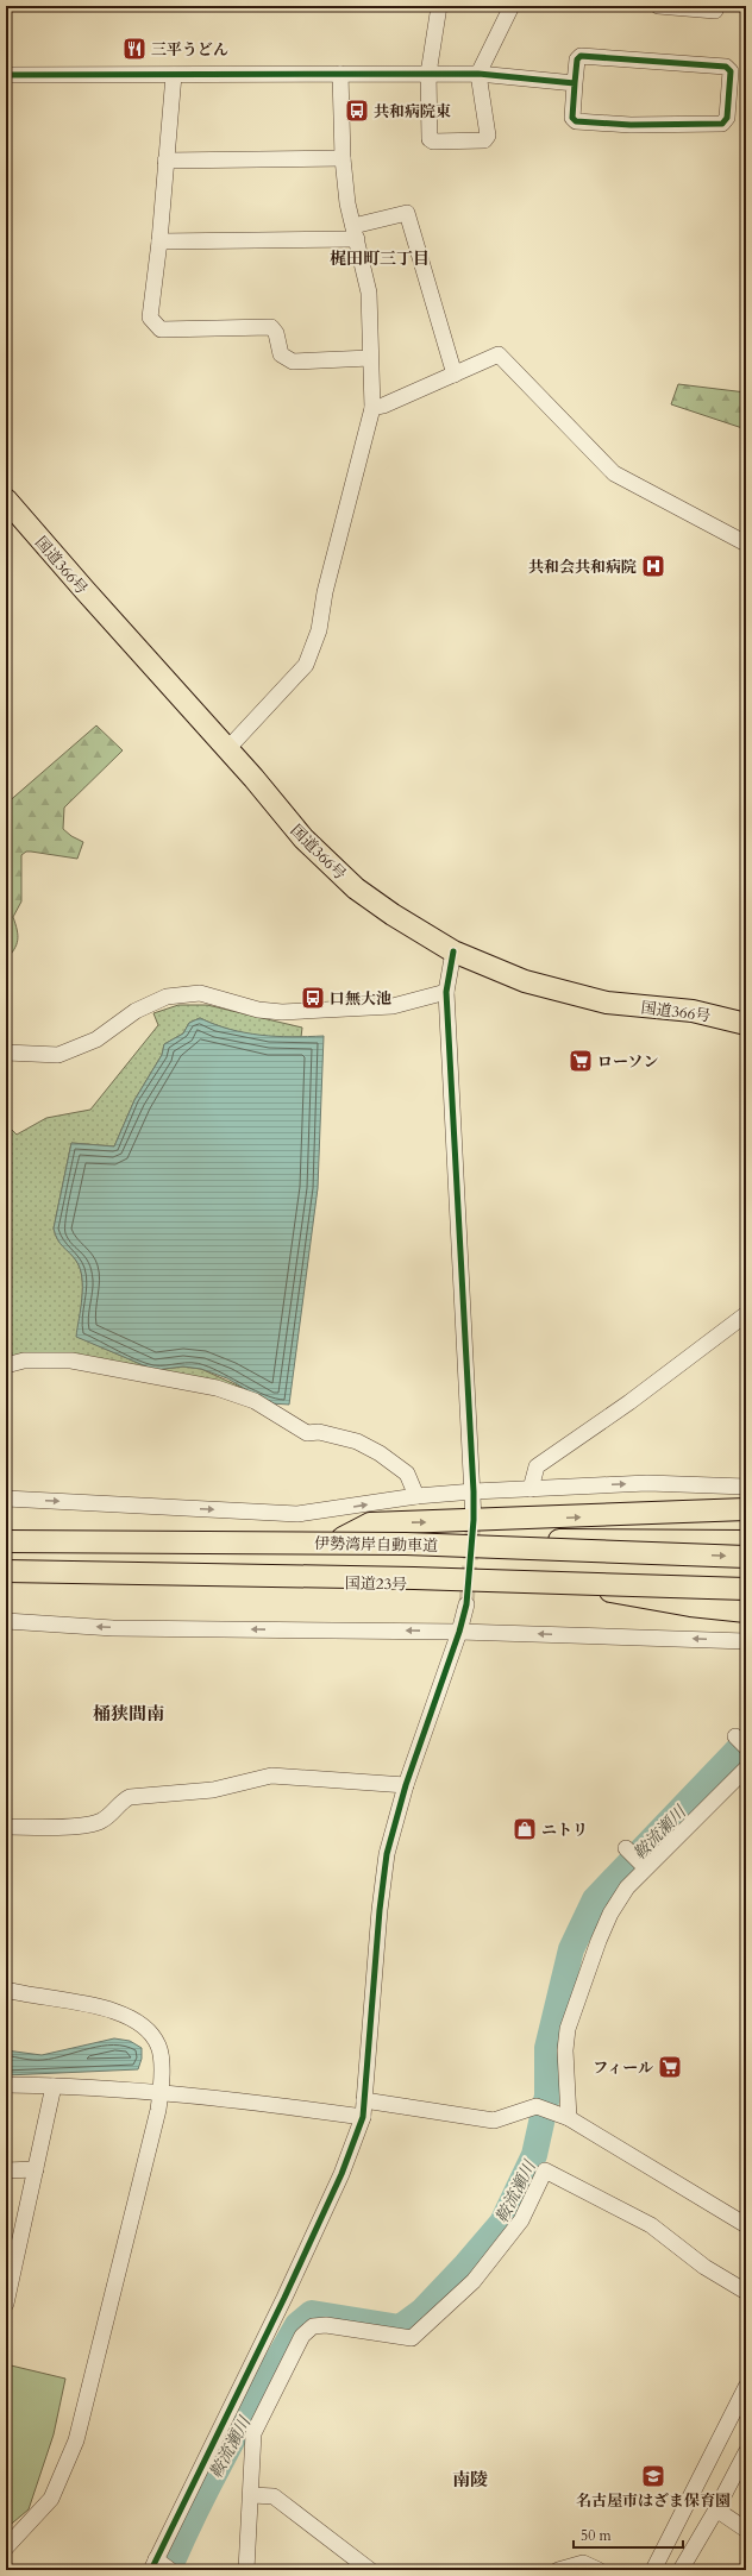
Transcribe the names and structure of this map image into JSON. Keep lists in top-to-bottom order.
{
  "streets": {
    "highway": ["国道366号", "伊勢湾岸自動車道", "国道23号"]
  },
  "districts": ["梶田町三丁目", "桶狭間南", "南陵"],
  "water": ["鞍流瀬川"],
  "places": {
    "restaurant": ["三平うどん"],
    "bus stop": ["共和病院東", "口無大池"],
    "hospital": ["共和会共和病院"],
    "supermarket": ["ローソン", "フィール"],
    "shop": ["ニトリ"],
    "school or university": ["名古屋市はざま保育園"]
  },
  "scale_bar": "50 m"
}
